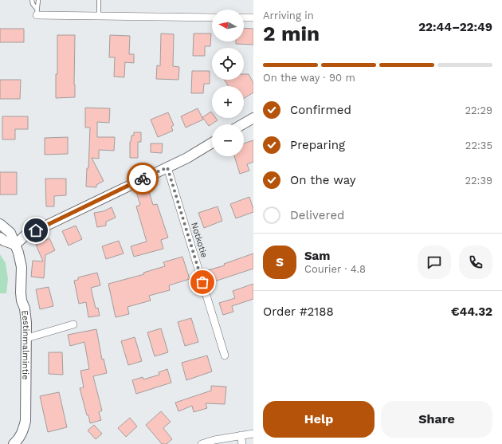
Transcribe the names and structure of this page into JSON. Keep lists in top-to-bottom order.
{
  "streets": {
    "street": ["Notkotie", "Eestinmalmintie"]
  },
  "north": "left",
  "page": {
    "heading": ["2 min", "Arriving in", "22:44–22:49"],
    "panel": [
      "Sam",
      "Courier · 4.8",
      "Order #2188",
      "€44.32"
    ],
    "map_buttons": ["+", "−"],
    "bar": "On the way · 90 m",
    "list": [
      ["Confirmed", "22:29"],
      ["Preparing", "22:35"],
      ["On the way", "22:39"],
      "Delivered"
    ],
    "round": "S",
    "buttons": ["Help", "Share"]
  }
}
